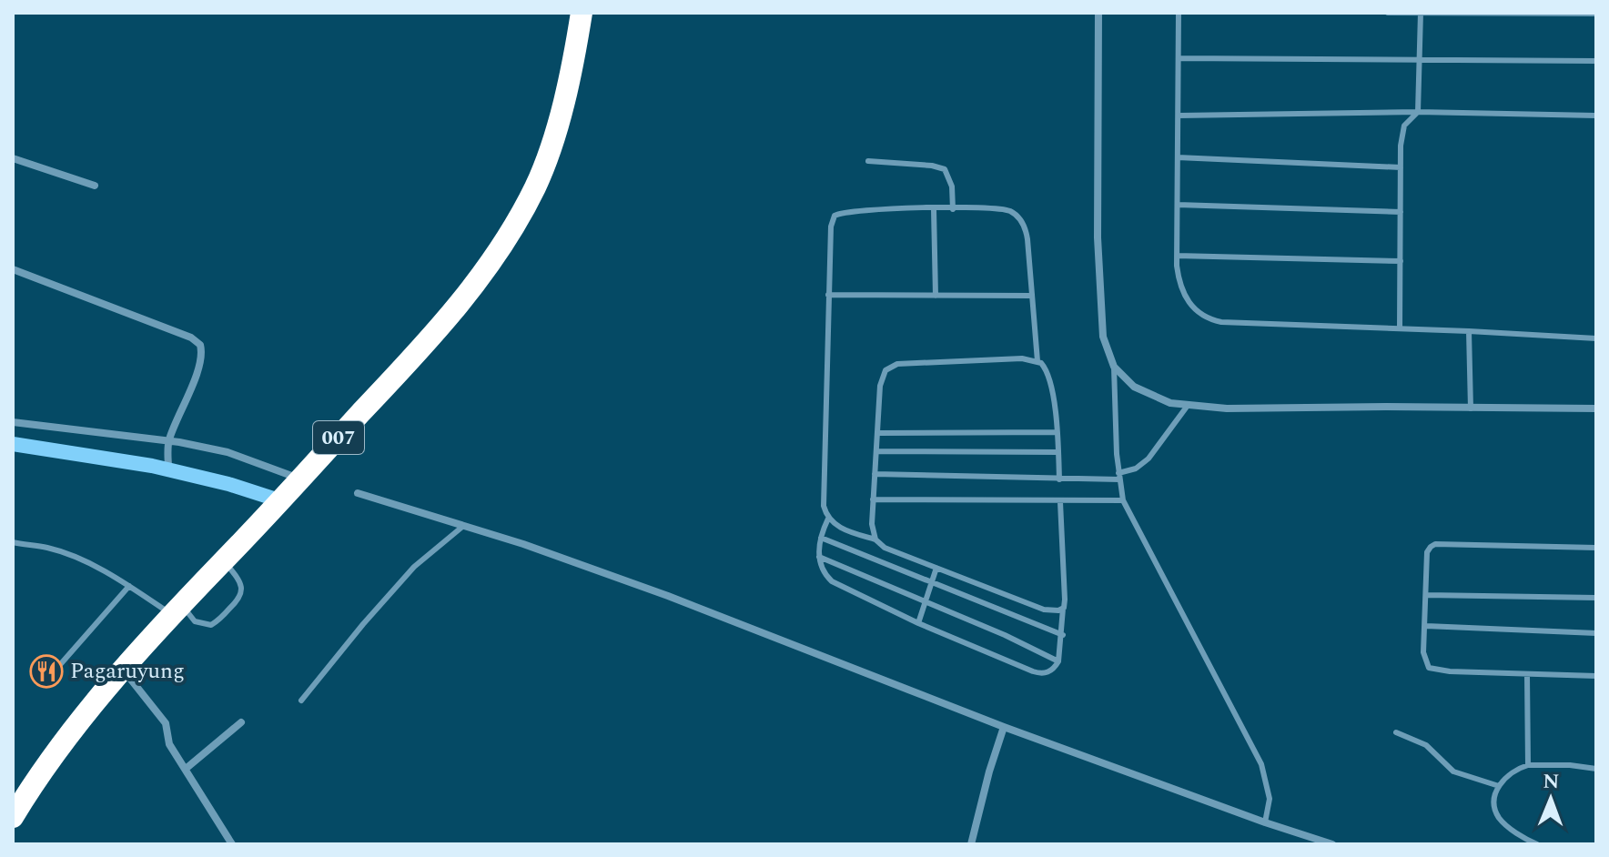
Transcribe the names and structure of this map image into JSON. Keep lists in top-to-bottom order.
{
  "streets": {
    "highway": ["007"]
  },
  "places": {
    "restaurant": ["Pagaruyung"]
  },
  "north": "top"
}
